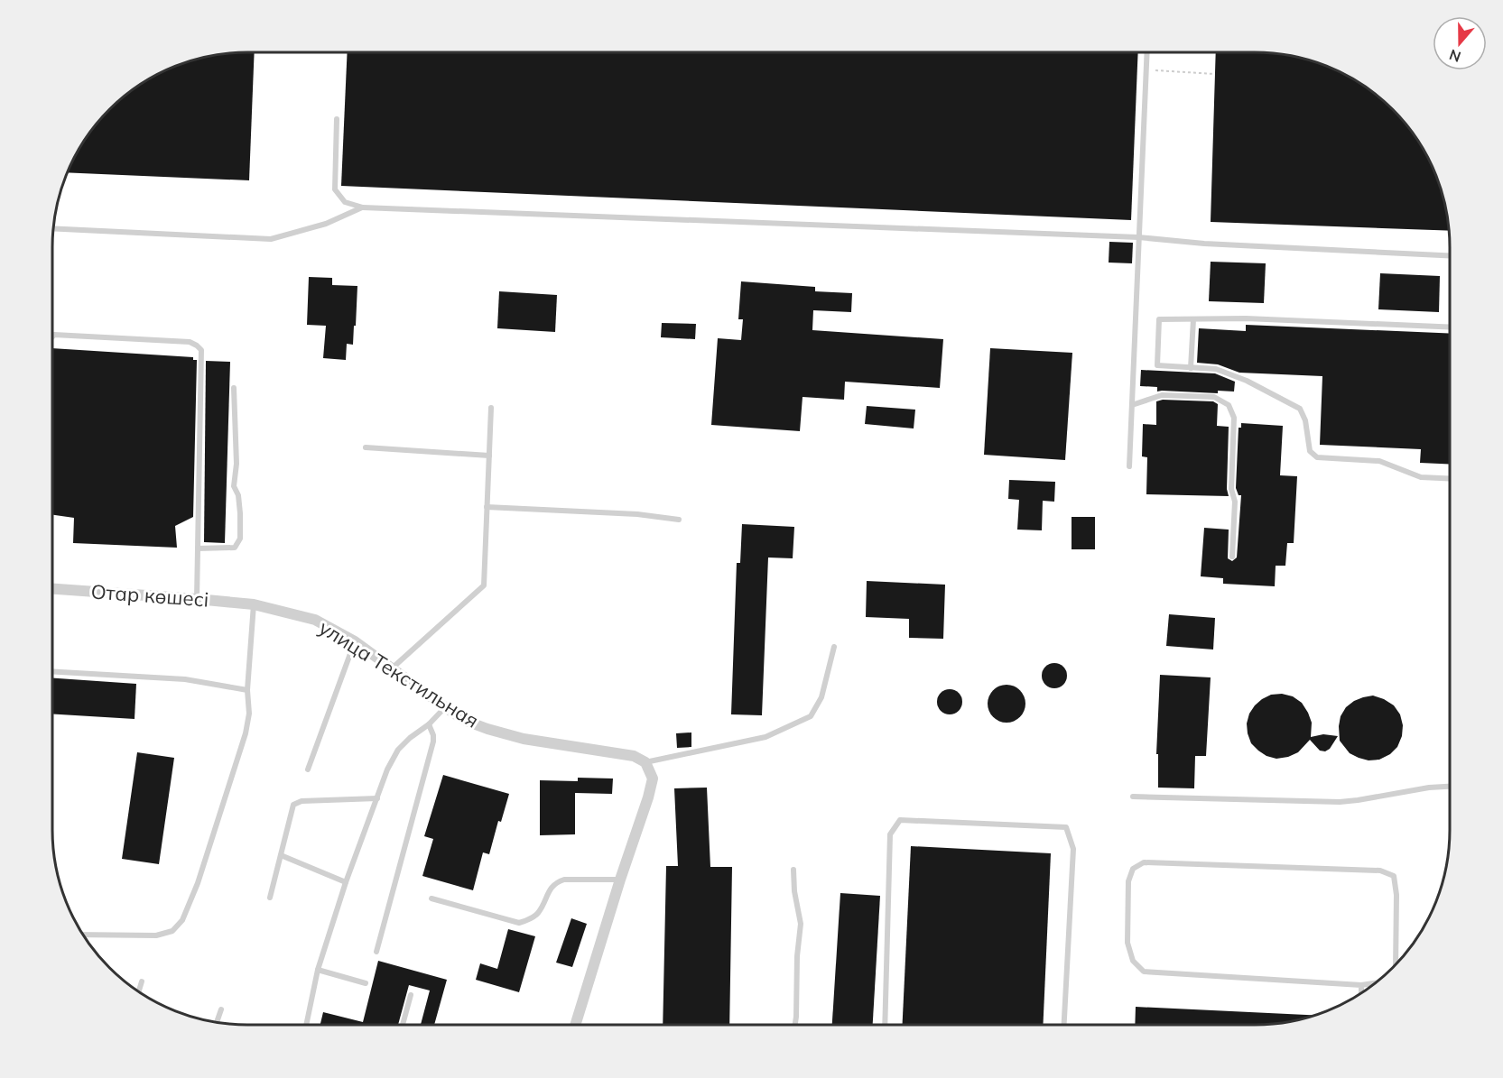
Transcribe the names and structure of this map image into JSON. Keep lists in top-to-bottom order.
{
  "streets": {
    "street": ["Отар көшесі", "улица Текстильная"]
  },
  "crossings": [
    ["Отар көшесі", "улица Текстильная"]
  ],
  "north": "bottom"
}
